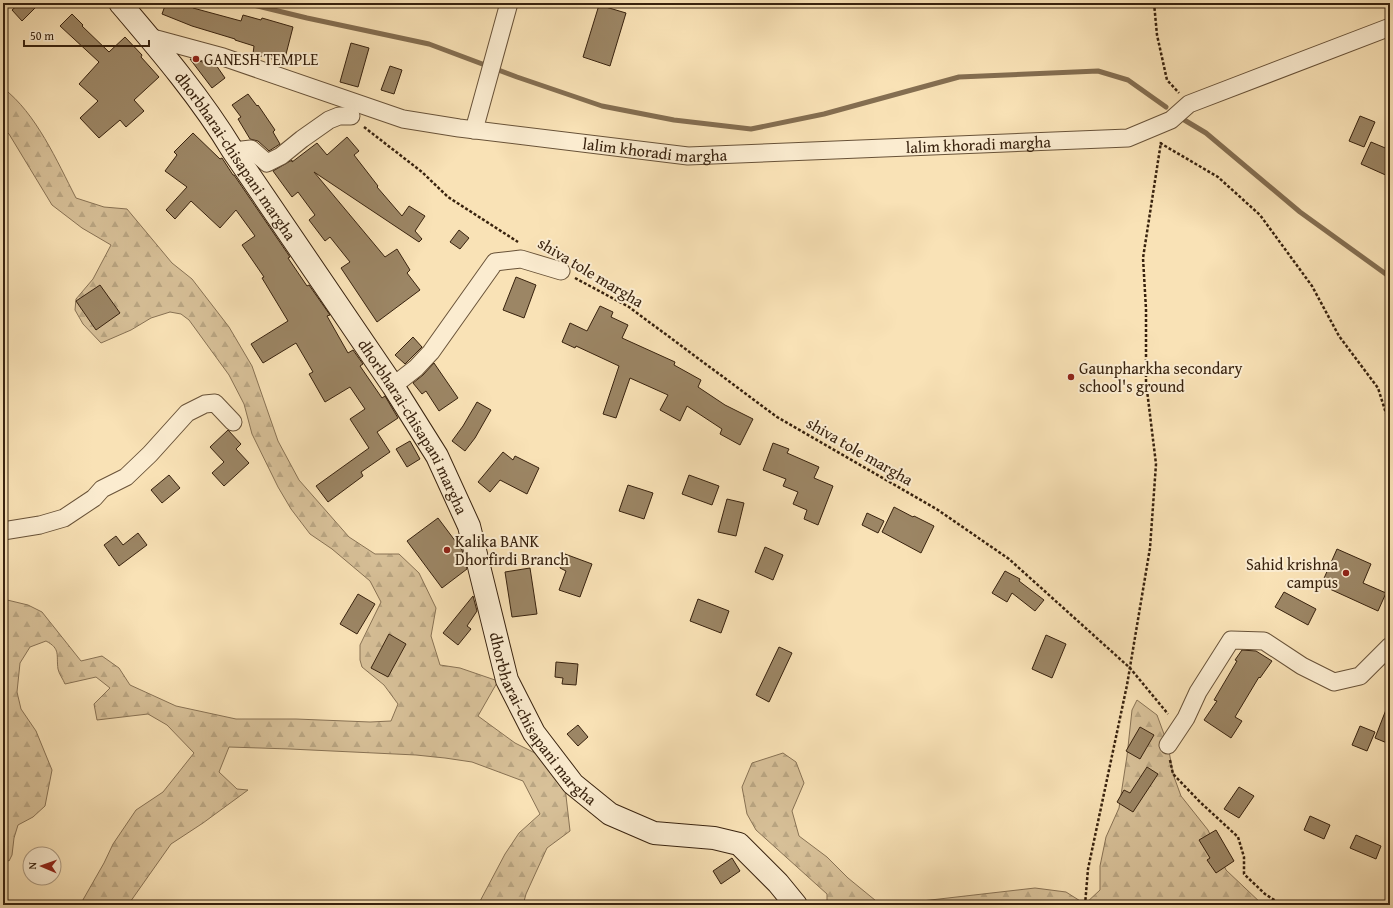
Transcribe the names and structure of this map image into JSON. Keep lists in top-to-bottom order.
{
  "streets": {
    "street": ["lalim khoradi margha", "dhorbharai-chisapani margha"],
    "path": ["shiva tole margha"]
  },
  "crossings": [
    ["lalim khoradi margha", "dhorbharai-chisapani margha"]
  ],
  "places": [
    "GANESH TEMPLE",
    "Gaunpharkha secondary school's ground",
    "Kalika BANK Dhorfirdi Branch",
    "Sahid krishna campus"
  ],
  "scale_bar": "50 m",
  "north": "left"
}
